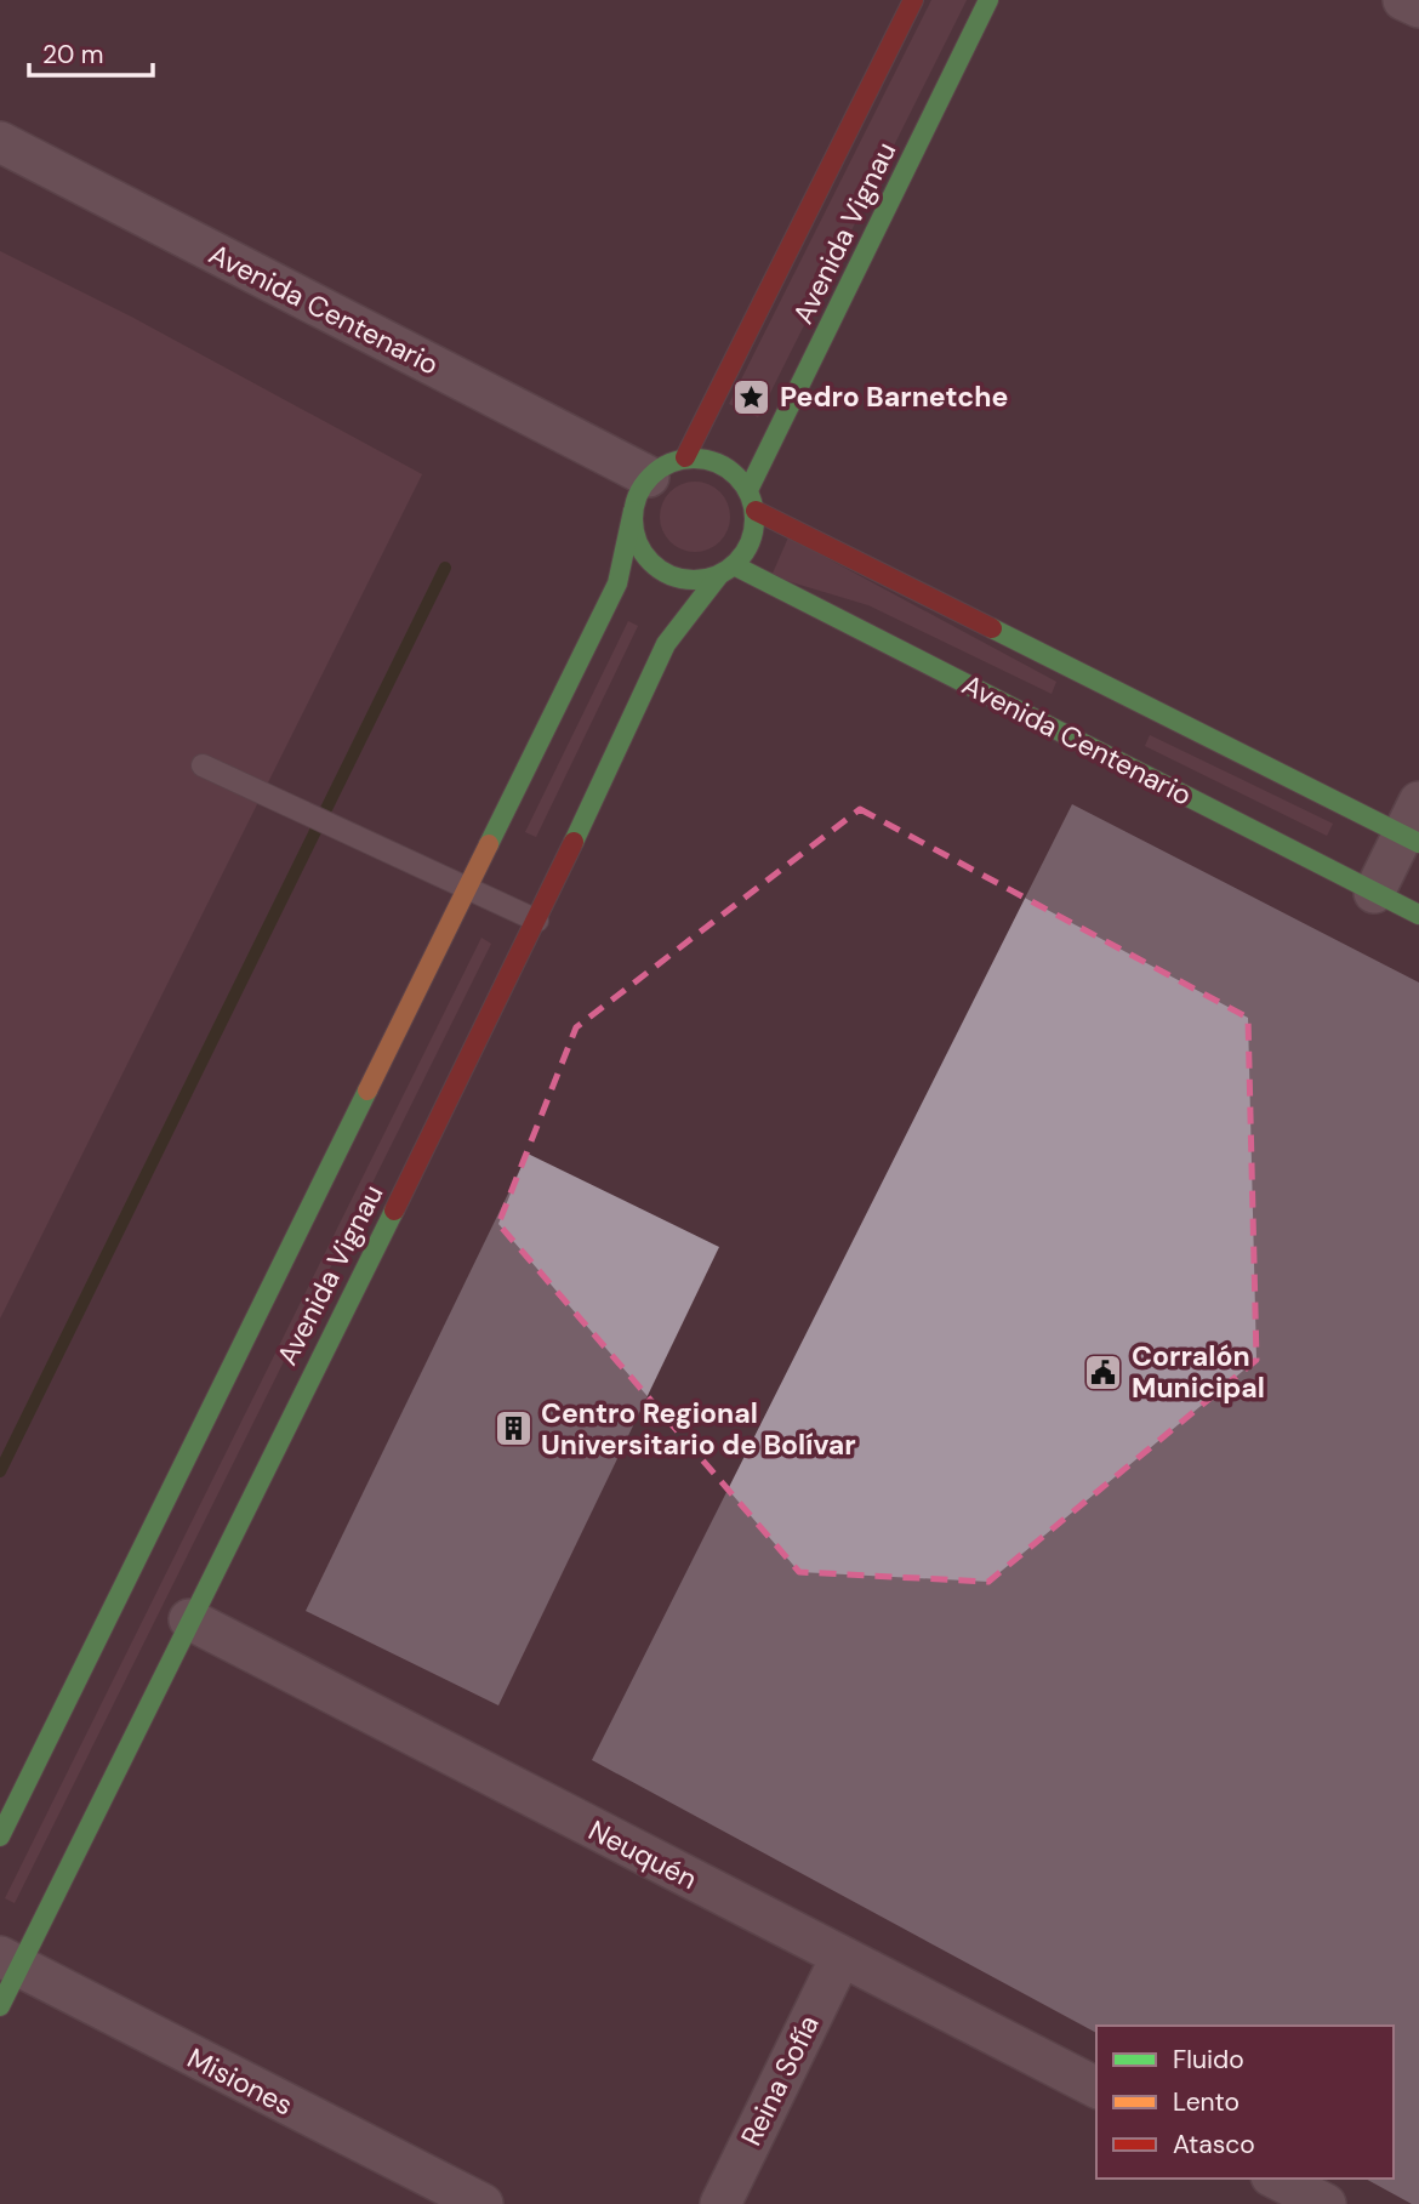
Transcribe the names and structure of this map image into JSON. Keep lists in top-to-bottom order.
{
  "streets": {
    "main road": ["Avenida Vignau", "Avenida Centenario"],
    "street": ["Neuquén", "Reina Sofía", "Misiones"]
  },
  "crossings": [
    ["Avenida Vignau", "Avenida Centenario"],
    ["Avenida Vignau", "Neuquén"],
    ["Avenida Vignau", "Misiones"],
    ["Neuquén", "Reina Sofía"]
  ],
  "places": {
    "place": ["Pedro Barnetche"],
    "public building": ["Corralón Municipal"],
    "building": ["Centro Regional Universitario de Bolívar"]
  },
  "legend": ["Fluido", "Lento", "Atasco"],
  "scale_bar": "20 m"
}
